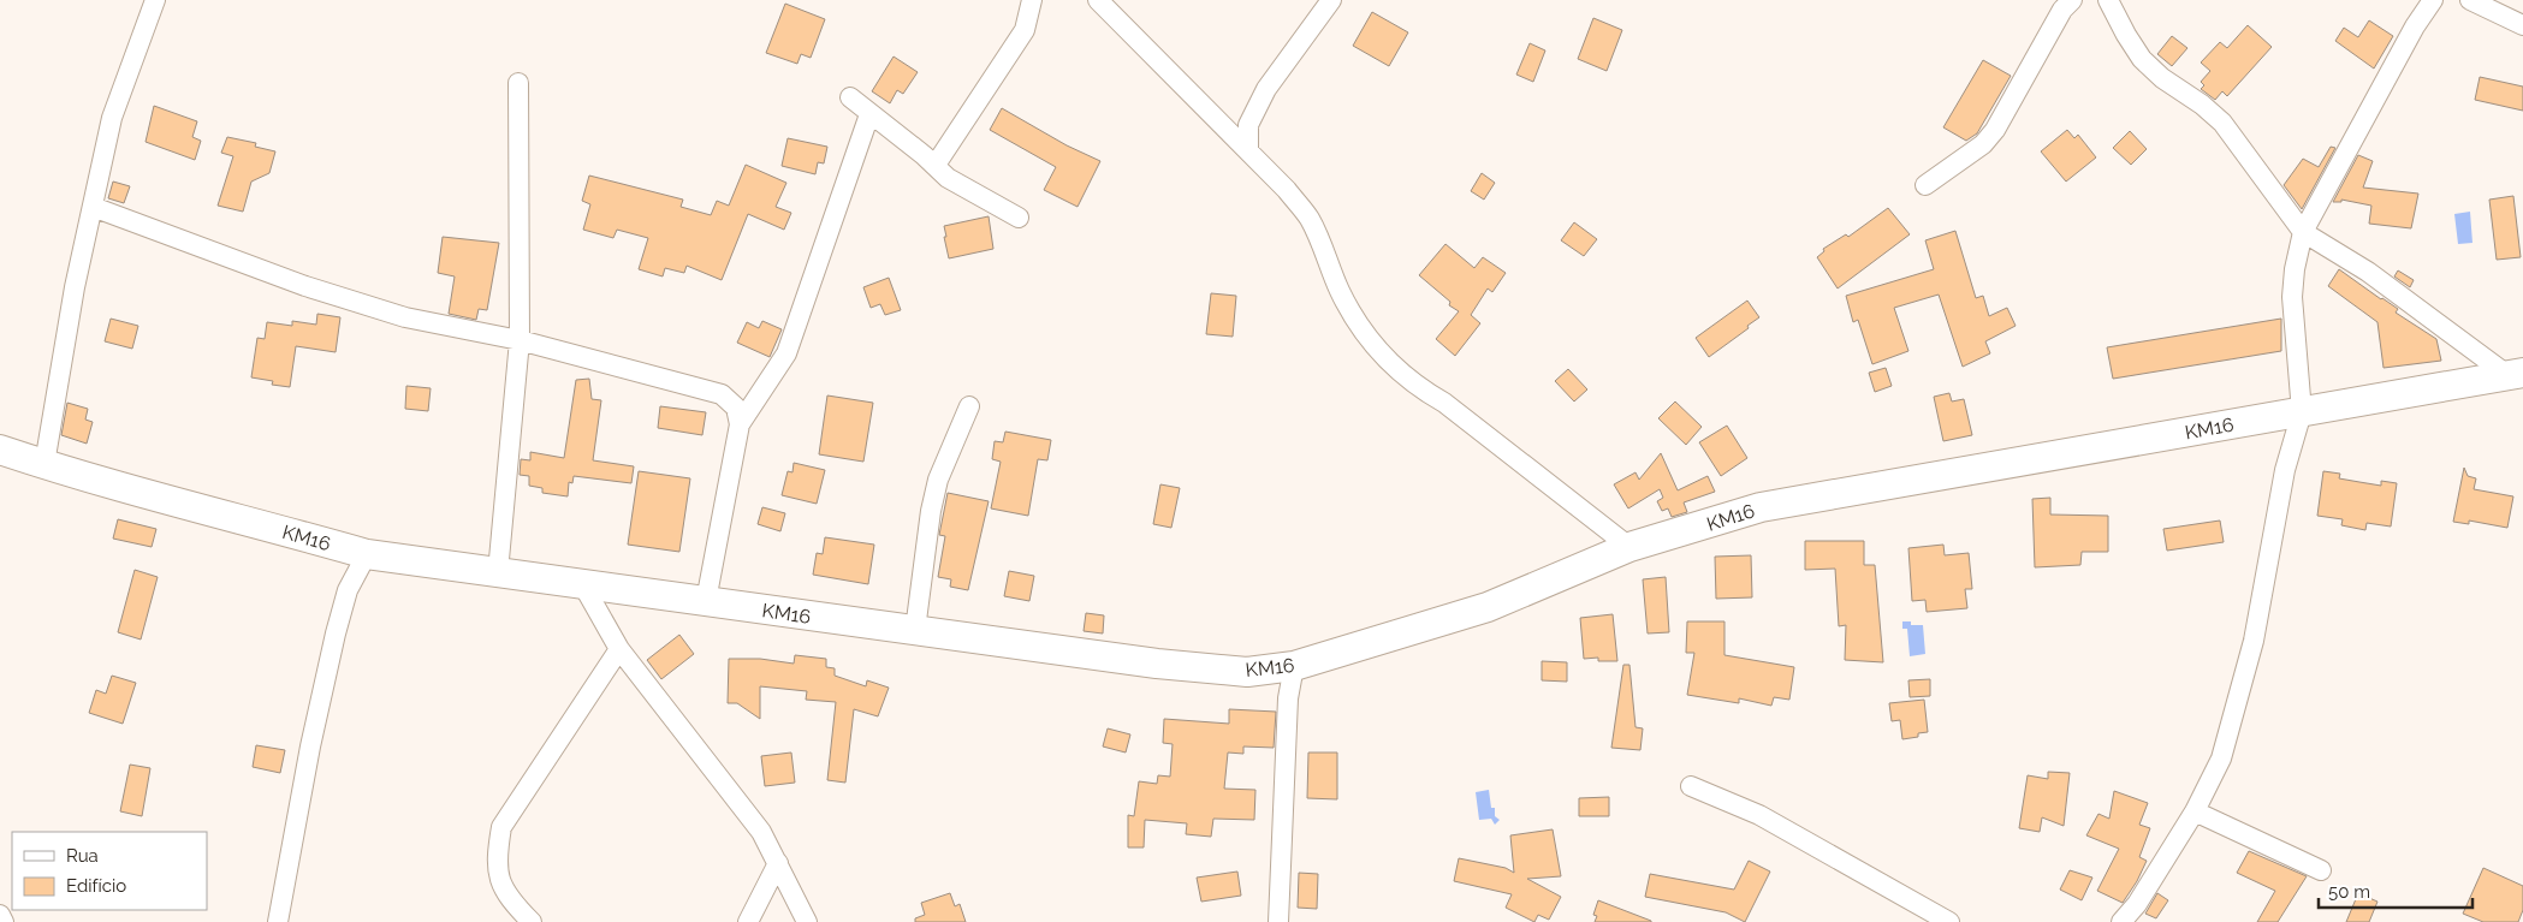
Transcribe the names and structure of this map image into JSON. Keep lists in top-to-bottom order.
{
  "streets": {
    "street": ["KM16"]
  },
  "legend": ["Rua", "Edifício"],
  "scale_bar": "50 m"
}
